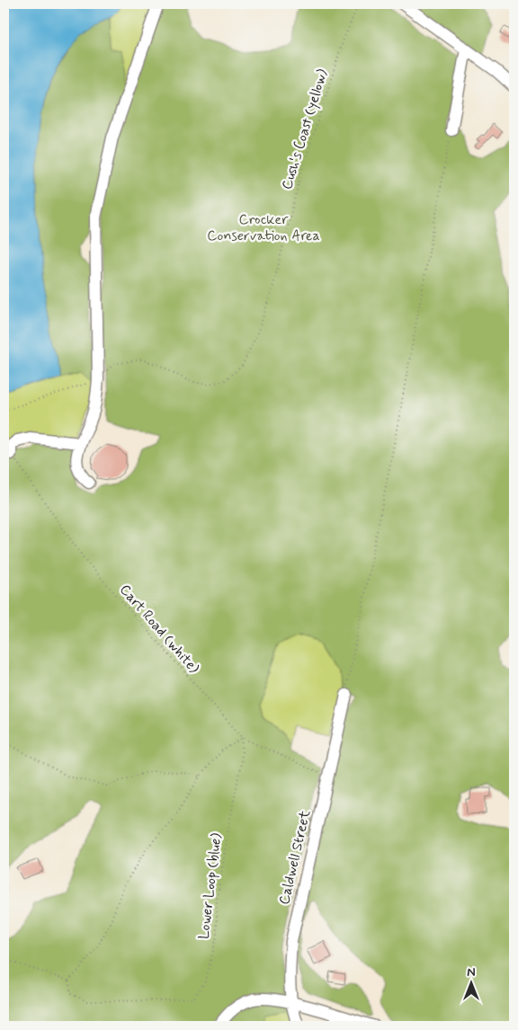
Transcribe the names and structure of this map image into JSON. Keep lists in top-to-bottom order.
{
  "streets": {
    "street": ["Caldwell Street"],
    "path": ["Cush's Coast (yellow)", "Cart Road (white)", "Lower Loop (blue)"]
  },
  "crossings": [
    ["Cart Road (white)", "Caldwell Street"],
    ["Cart Road (white)", "Lower Loop (blue)"]
  ],
  "parks": ["Crocker Conservation Area"],
  "north": "top"
}
